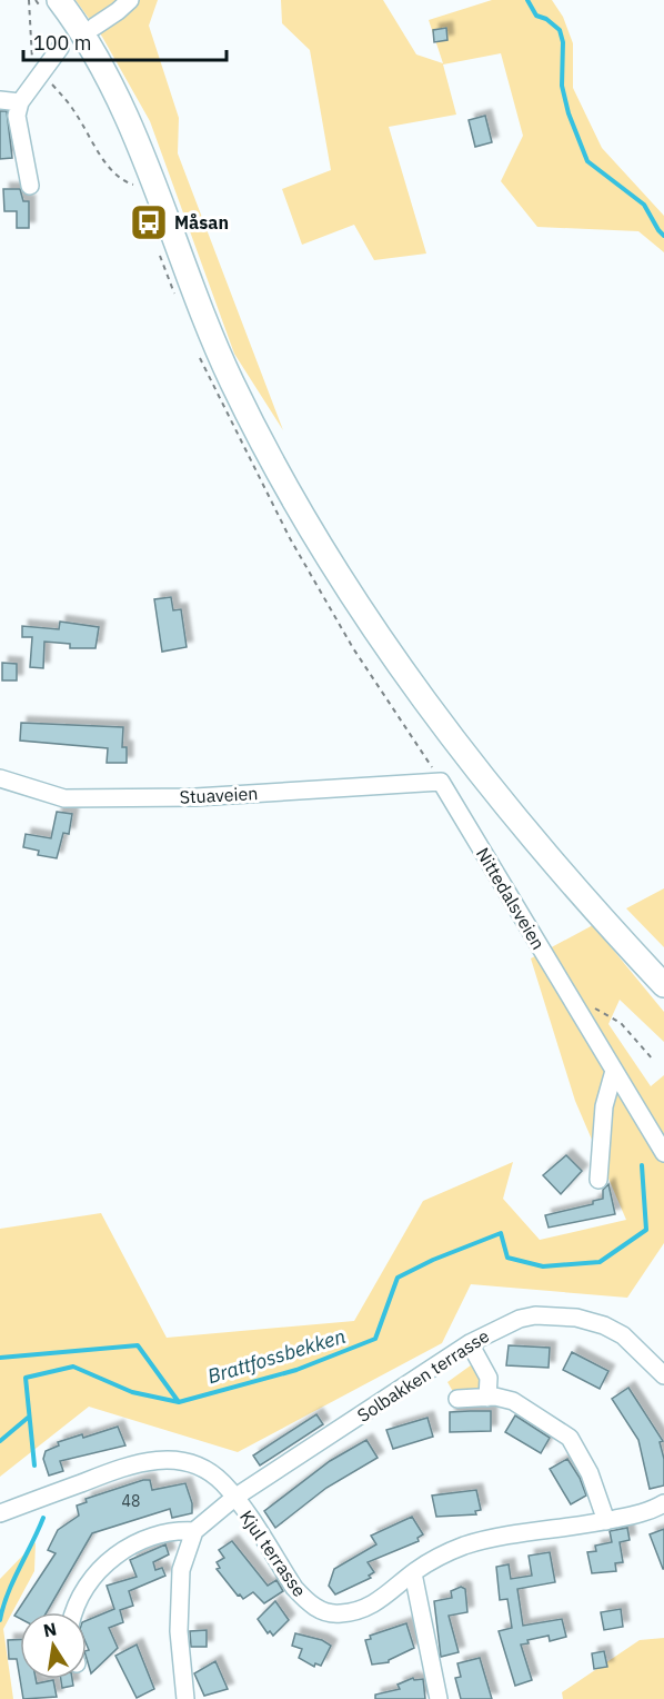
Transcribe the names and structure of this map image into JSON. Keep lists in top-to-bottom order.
{
  "streets": {
    "street": [
      "Stuaveien",
      "Nittedalsveien",
      "Solbakken terrasse",
      "Kjul terrasse"
    ]
  },
  "crossings": [
    ["Stuaveien", "Nittedalsveien"],
    ["Solbakken terrasse", "Kjul terrasse"]
  ],
  "water": ["Brattfossbekken"],
  "places": {
    "bus stop": ["Måsan"]
  },
  "house_numbers": ["48"],
  "scale_bar": "100 m",
  "north": "top"
}
